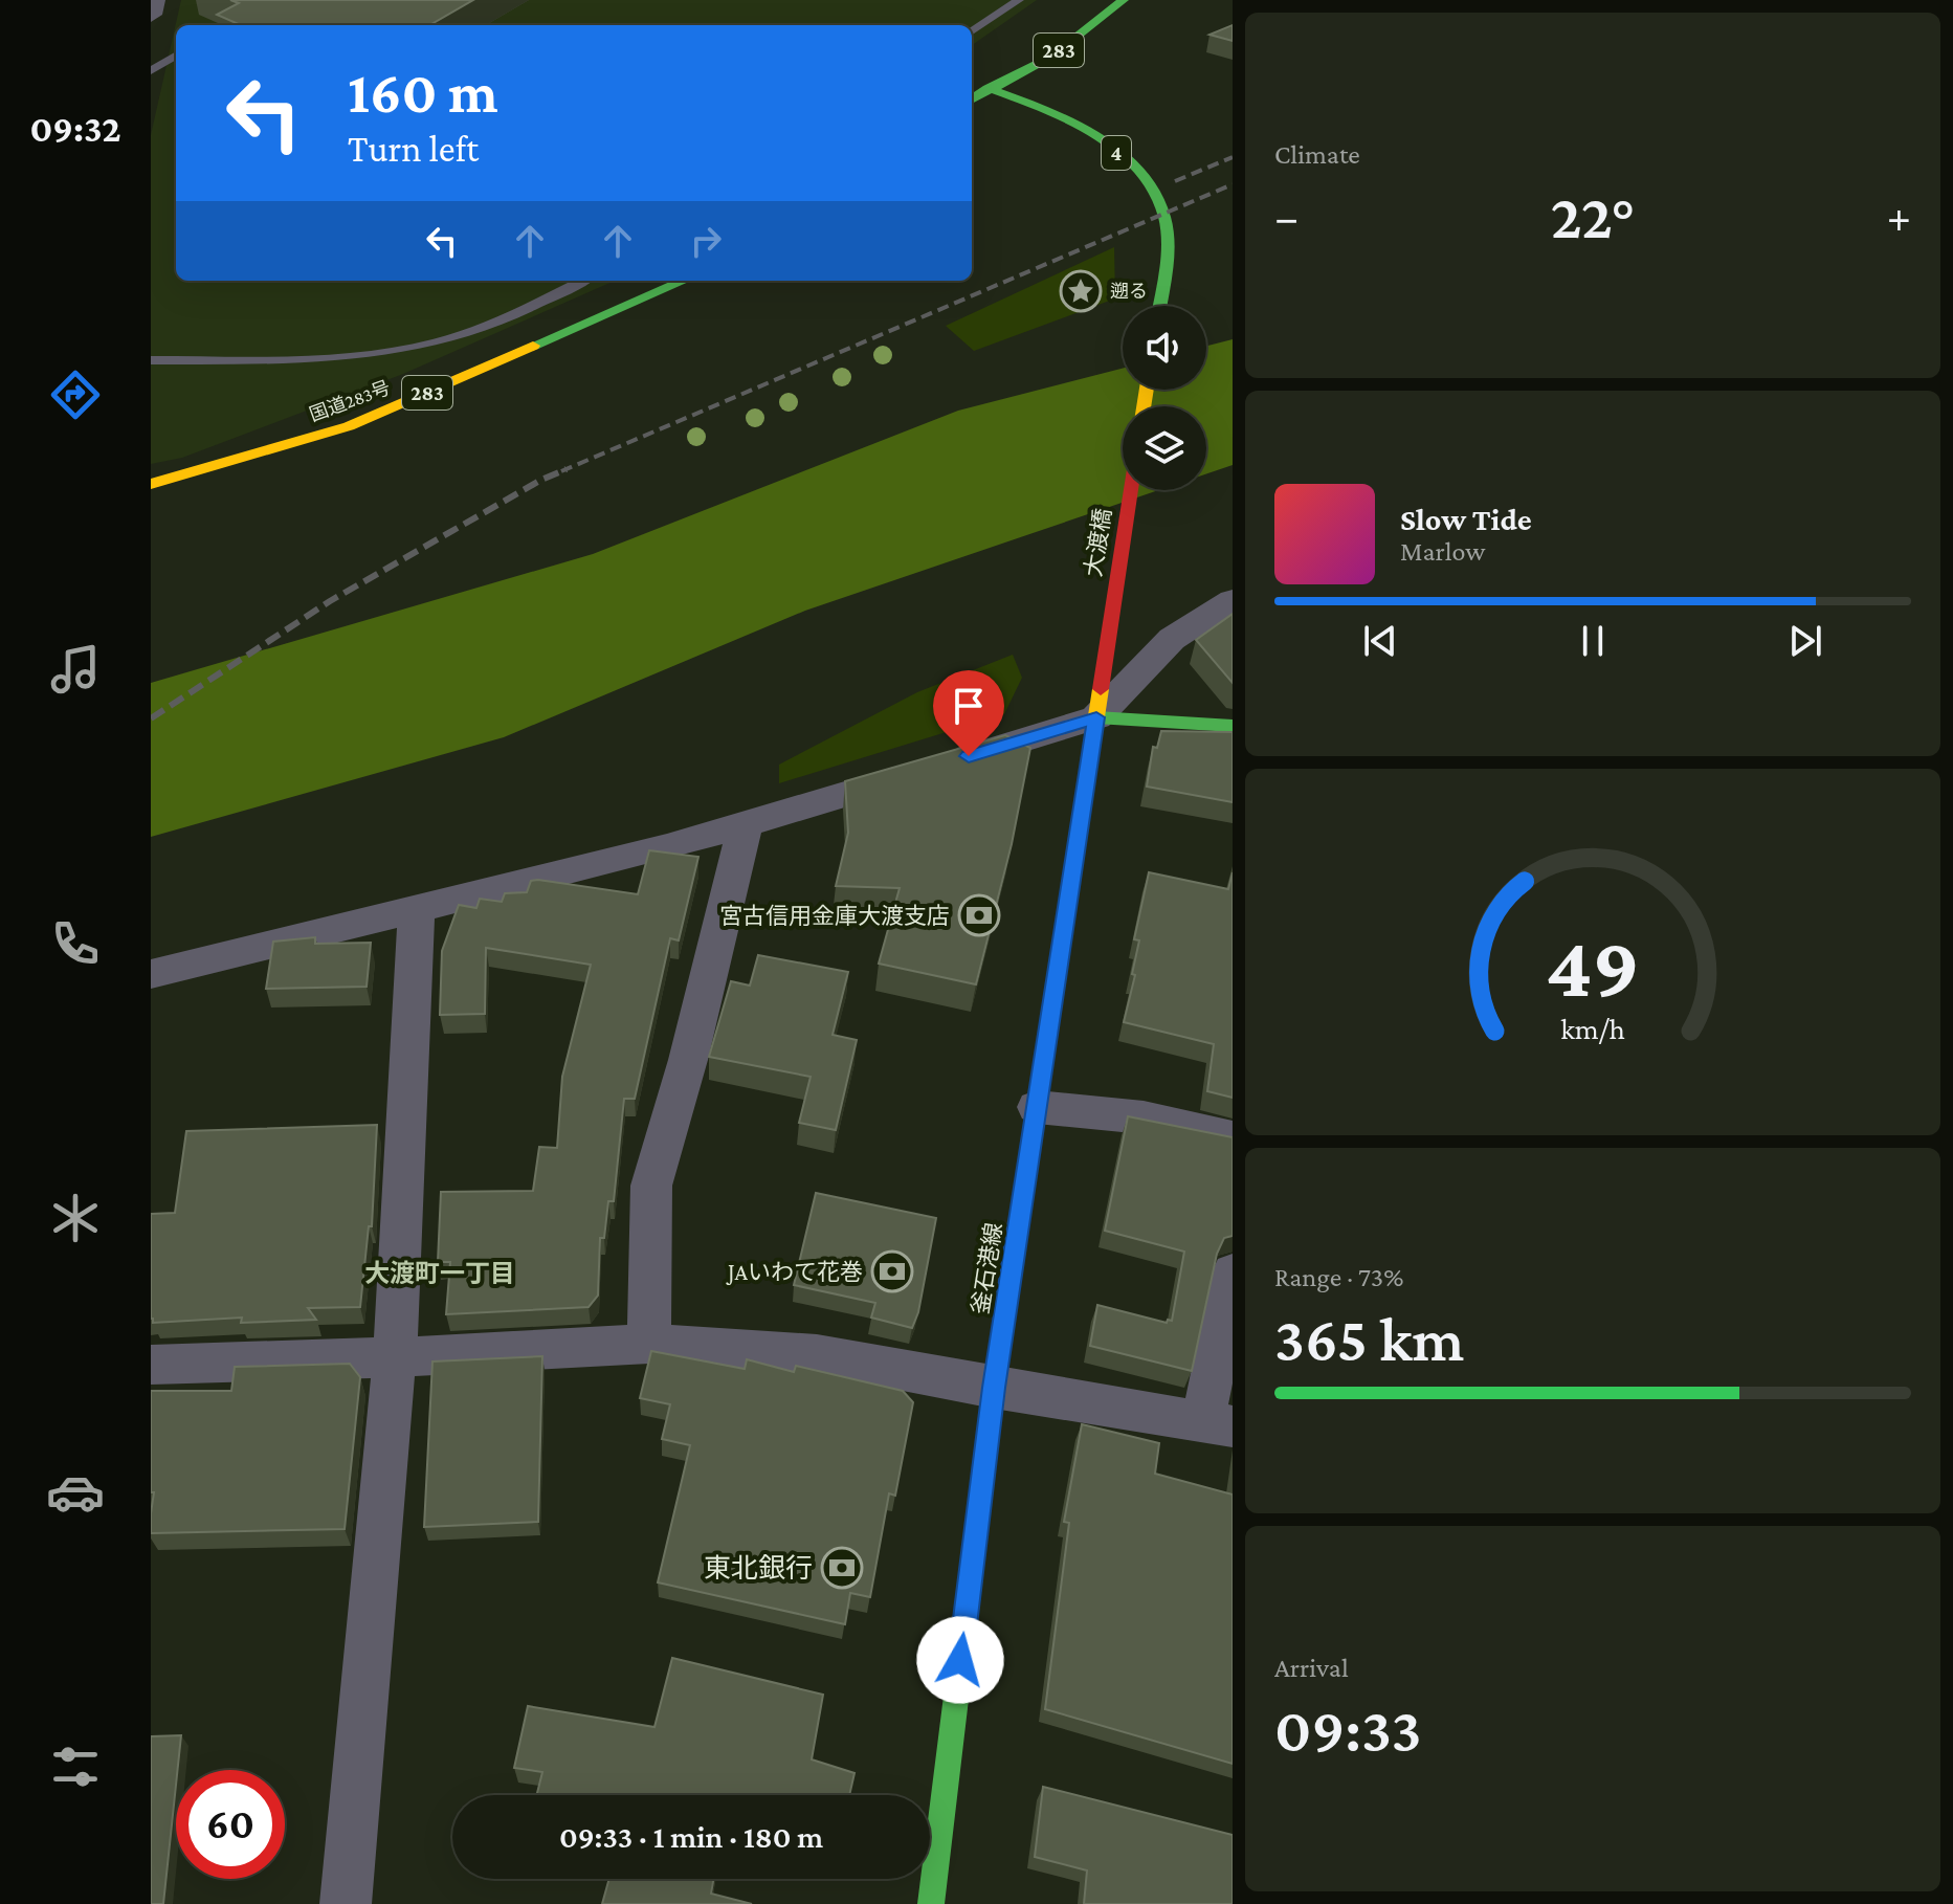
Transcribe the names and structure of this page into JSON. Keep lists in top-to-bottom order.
{
  "streets": {
    "main road": [
      "283",
      "4",
      "国道283号",
      "大渡橋",
      "釜石港線"
    ]
  },
  "crossings": [
    ["283", "4"],
    ["大渡橋", "釜石港線"]
  ],
  "districts": ["大渡町一丁目"],
  "places": {
    "place": ["遡る"],
    "bank": ["宮古信用金庫大渡支店", "JAいわて花巻", "東北銀行"]
  },
  "page": {
    "tabs": "09:32",
    "tile": [
      "Climate",
      ["Range · 73%", "365 km"],
      ["Arrival", "09:33"]
    ],
    "turn": ["160 m", "Turn left"],
    "heat": ["−", "22°", "+"],
    "song": ["Slow Tide", "Marlow"],
    "limit": "60",
    "trip": "09:33 · 1 min · 180 m",
    "gauge": ["49", "km/h"]
  }
}
